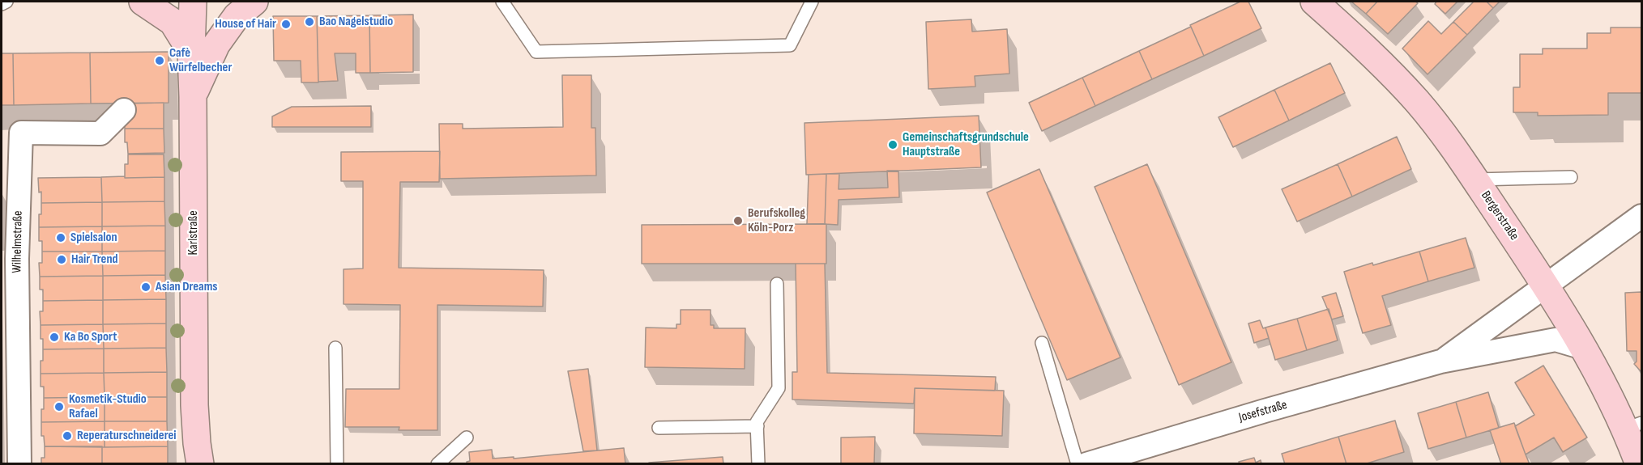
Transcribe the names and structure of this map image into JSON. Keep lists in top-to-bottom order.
{
  "streets": {
    "street": [
      "Bergerstraße",
      "Karlstraße",
      "Wilhelmstraße",
      "Josefstraße"
    ]
  },
  "crossings": [
    ["Bergerstraße", "Josefstraße"]
  ],
  "places": [
    "Bao Nagelstudio",
    "House of Hair",
    "Cafè Würfelbecher",
    "Gemeinschaftsgrundschule Hauptstraße",
    "Berufskolleg Köln-Porz",
    "Spielsalon",
    "Hair Trend",
    "Asian Dreams",
    "Ka Bo Sport",
    "Kosmetik-Studio Rafael",
    "Reperaturschneiderei"
  ]
}
